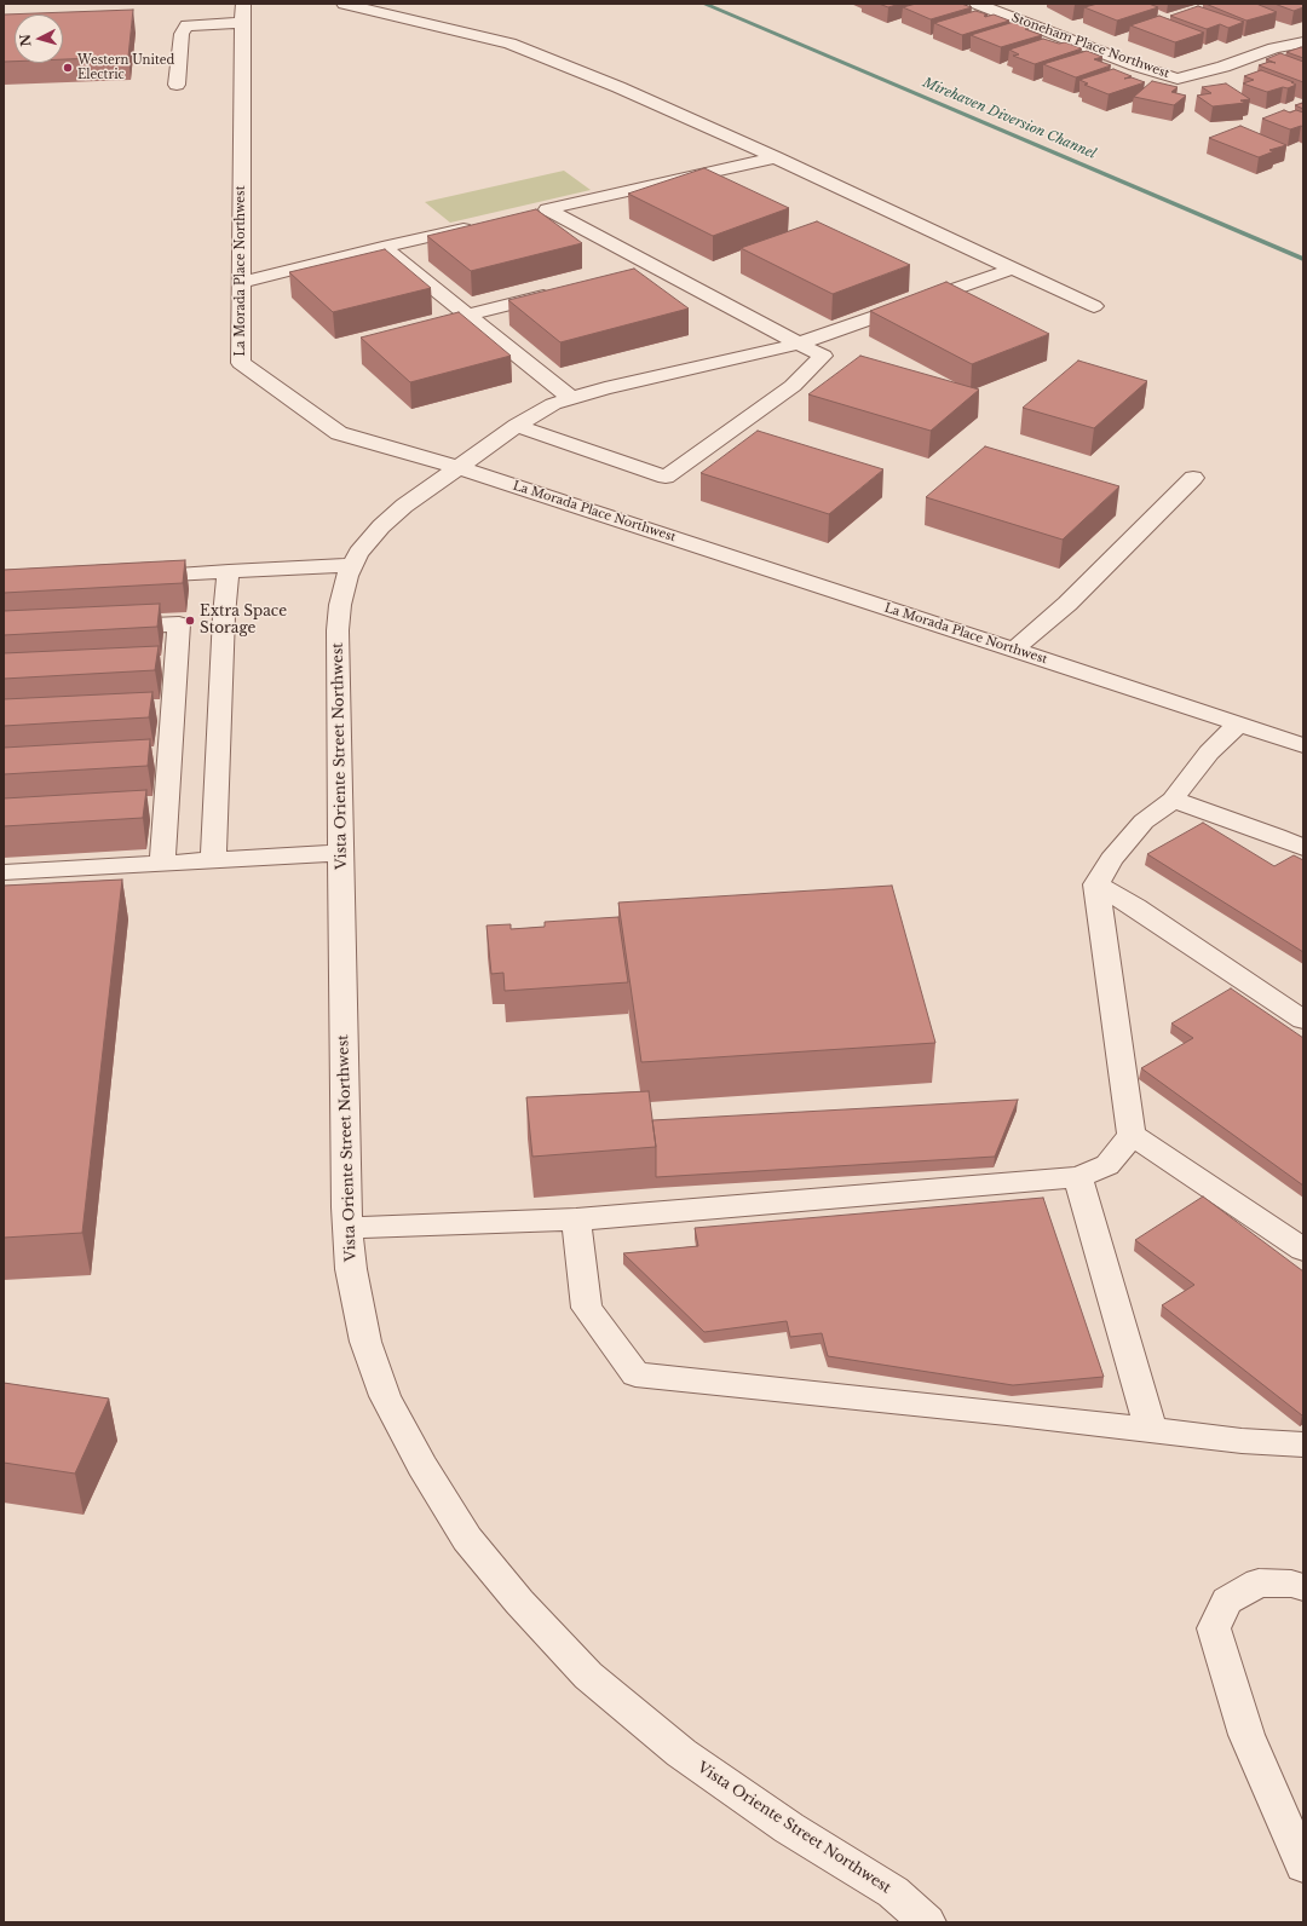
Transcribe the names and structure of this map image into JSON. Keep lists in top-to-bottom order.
{
  "streets": {
    "street": ["Stoneham Place Northwest", "La Morada Place Northwest", "Vista Oriente Street Northwest"]
  },
  "crossings": [
    ["La Morada Place Northwest", "Vista Oriente Street Northwest"]
  ],
  "water": ["Mirehaven Diversion Channel"],
  "places": ["Western United Electric", "Extra Space Storage"],
  "north": "left"
}
